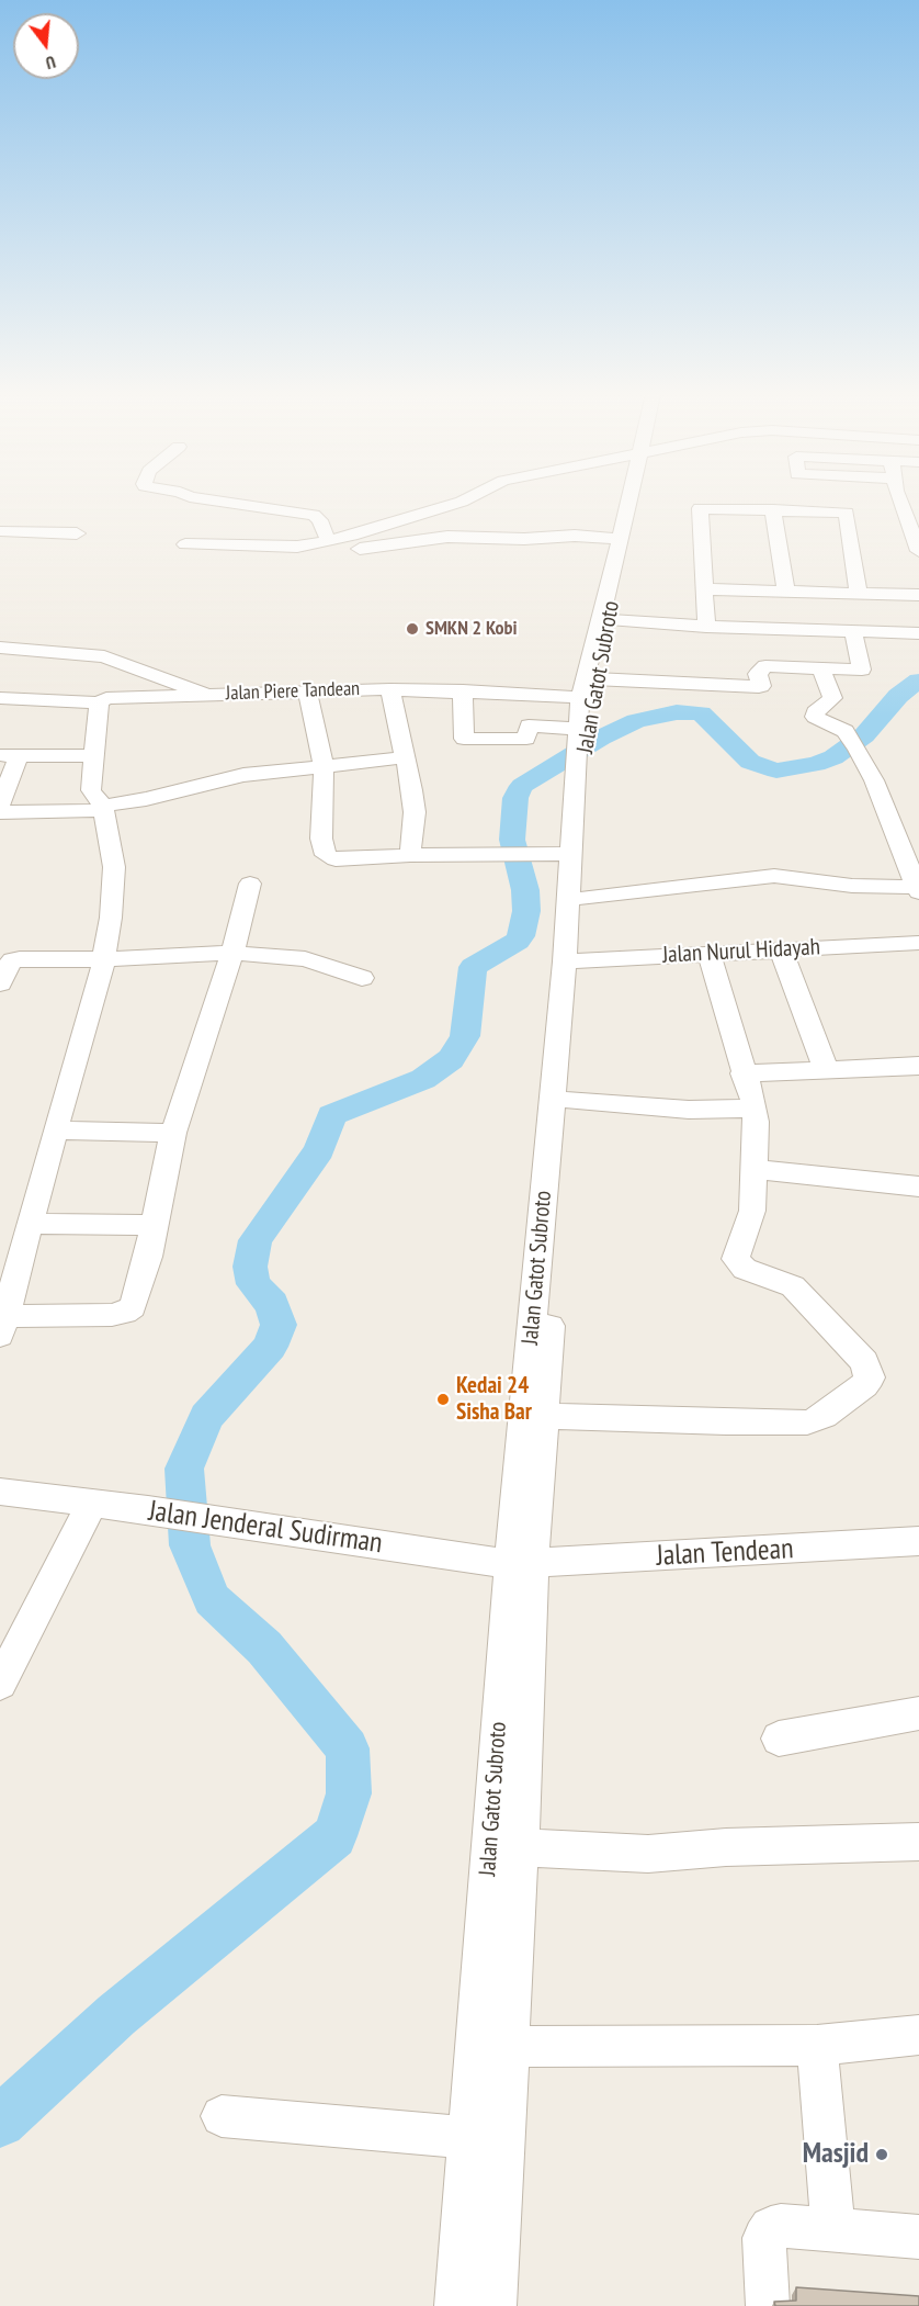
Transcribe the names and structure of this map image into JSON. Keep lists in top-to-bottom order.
{
  "streets": {
    "street": [
      "Jalan Gatot Subroto",
      "Jalan Piere Tandean",
      "Jalan Nurul Hidayah",
      "Jalan Jenderal Sudirman",
      "Jalan Tendean"
    ]
  },
  "crossings": [
    ["Jalan Gatot Subroto", "Jalan Piere Tandean"],
    ["Jalan Gatot Subroto", "Jalan Nurul Hidayah"],
    ["Jalan Gatot Subroto", "Jalan Jenderal Sudirman"],
    ["Jalan Gatot Subroto", "Jalan Tendean"],
    ["Jalan Jenderal Sudirman", "Jalan Tendean"]
  ],
  "places": ["SMKN 2 Kobi", "Kedai 24 Sisha Bar", "Masjid"],
  "north": "bottom"
}
